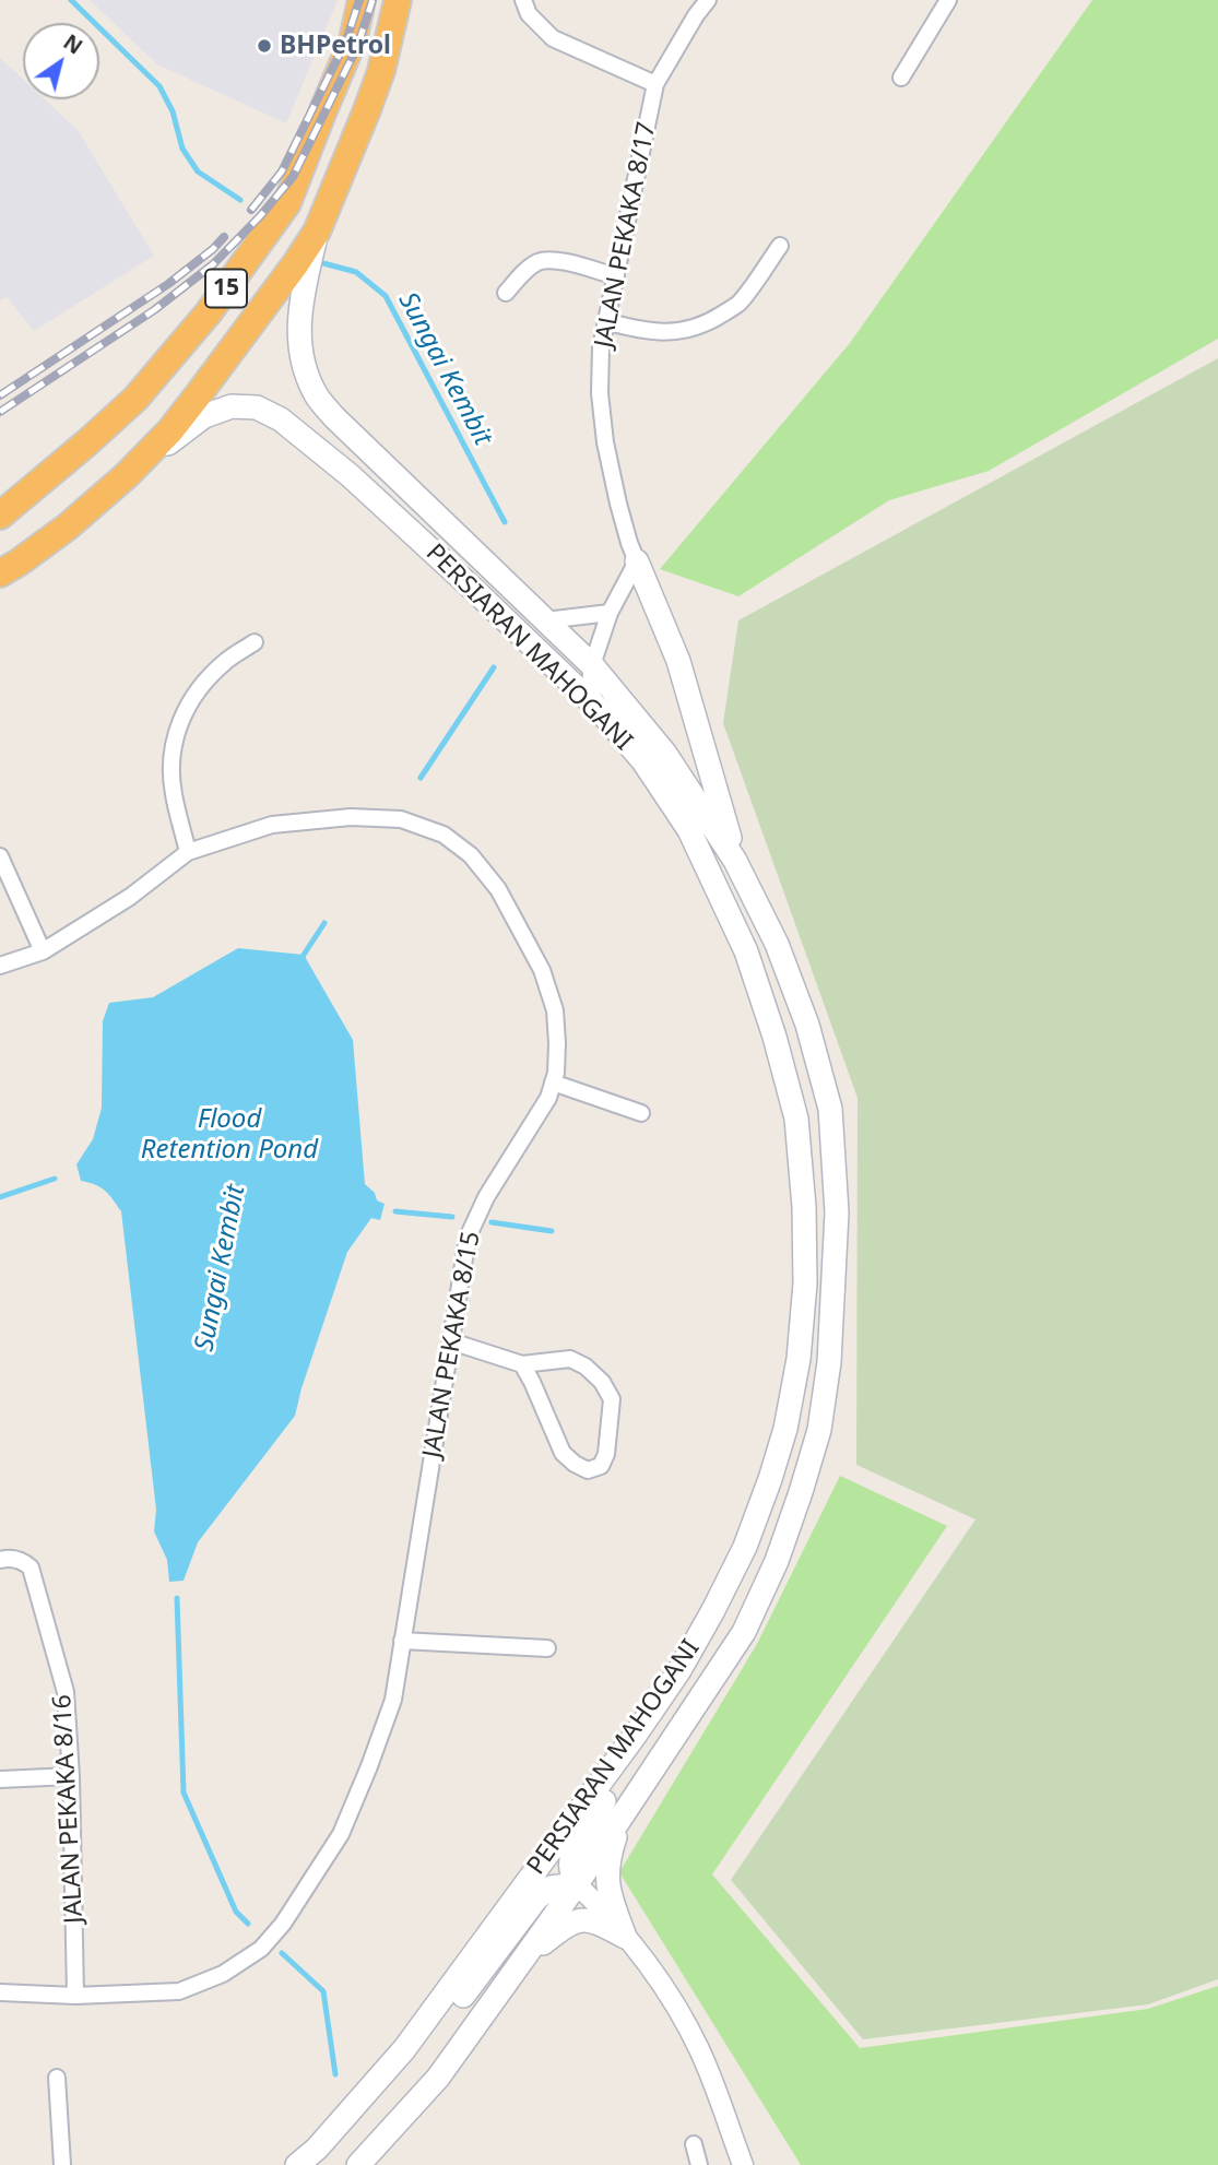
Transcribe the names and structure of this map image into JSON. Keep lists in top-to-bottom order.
{
  "streets": {
    "highway": ["15"],
    "main road": ["PERSIARAN MAHOGANI"],
    "street": ["JALAN PEKAKA 8/17", "JALAN PEKAKA 8/15", "JALAN PEKAKA 8/16"]
  },
  "crossings": [
    ["15", "PERSIARAN MAHOGANI"],
    ["JALAN PEKAKA 8/15", "JALAN PEKAKA 8/16"]
  ],
  "water": ["Sungai Kembit", "Flood Retention Pond"],
  "places": ["BHPetrol"],
  "north": "top right"
}
